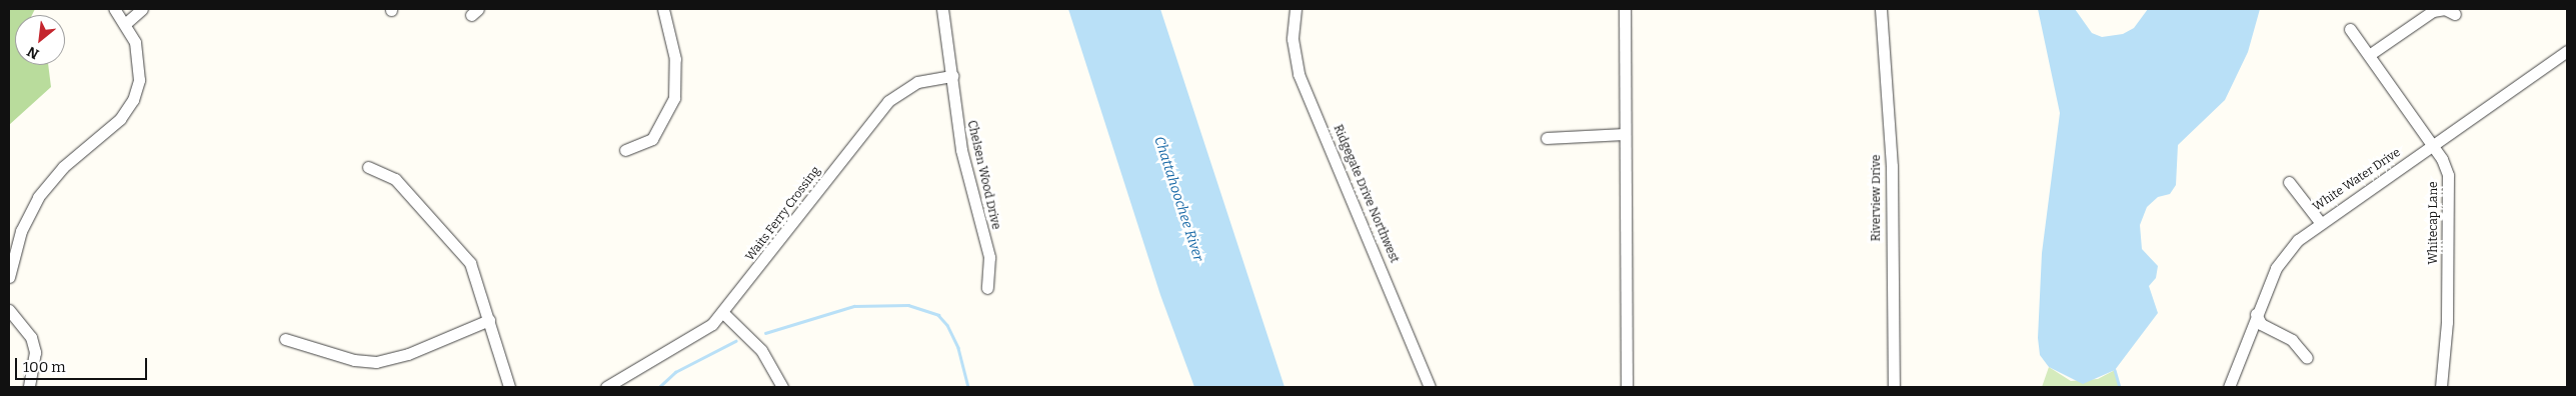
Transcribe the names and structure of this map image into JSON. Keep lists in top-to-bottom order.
{
  "streets": {
    "street": [
      "Chelsen Wood Drive",
      "White Water Drive",
      "Ridgegate Drive Northwest",
      "Riverview Drive",
      "Waits Ferry Crossing",
      "Whitecap Lane"
    ]
  },
  "crossings": [
    ["Chelsen Wood Drive", "Waits Ferry Crossing"],
    ["White Water Drive", "Whitecap Lane"]
  ],
  "water": ["Chattahoochee River"],
  "scale_bar": "100 m",
  "north": "bottom left"
}
